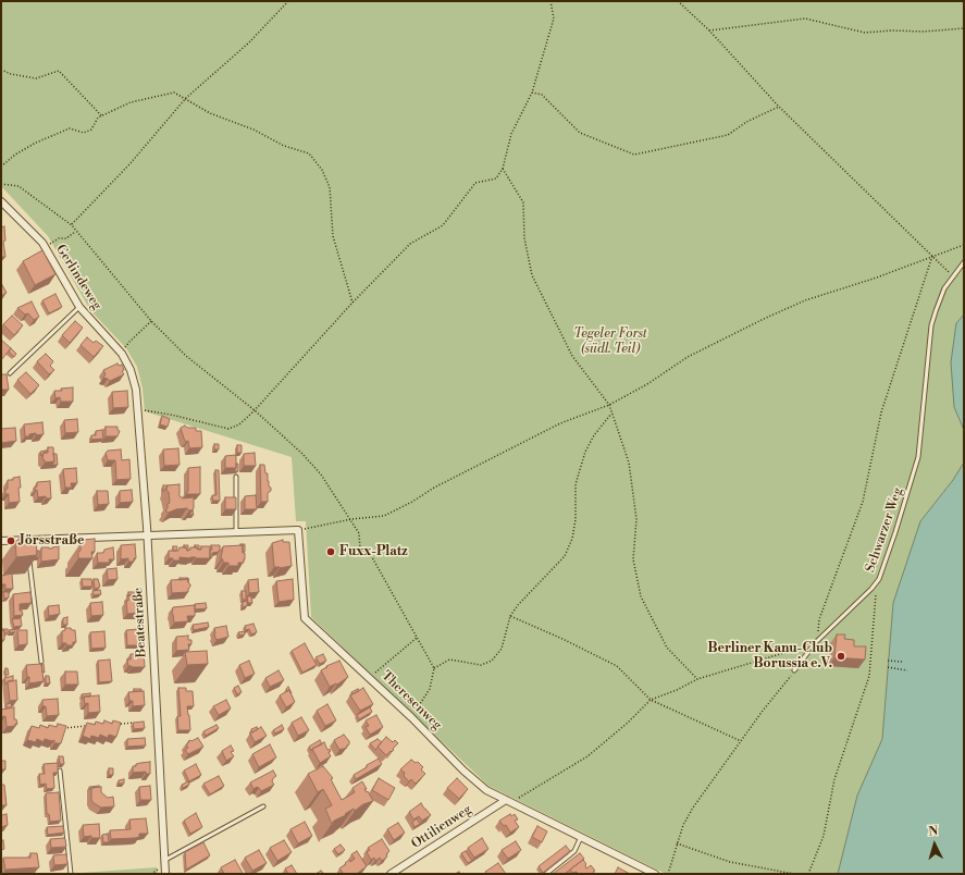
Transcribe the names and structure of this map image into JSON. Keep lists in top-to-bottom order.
{
  "streets": {
    "street": [
      "Gerlindeweg",
      "Beatestraße",
      "Theresenweg",
      "Ottilienweg"
    ],
    "lane": ["Schwarzer Weg"]
  },
  "crossings": [
    ["Gerlindeweg", "Beatestraße"],
    ["Theresenweg", "Ottilienweg"]
  ],
  "parks": ["Tegeler Forst (südl. Teil)"],
  "places": ["Jörsstraße", "Fuxx-Platz", "Berliner Kanu-Club Borussia e.V."],
  "north": "top"
}
